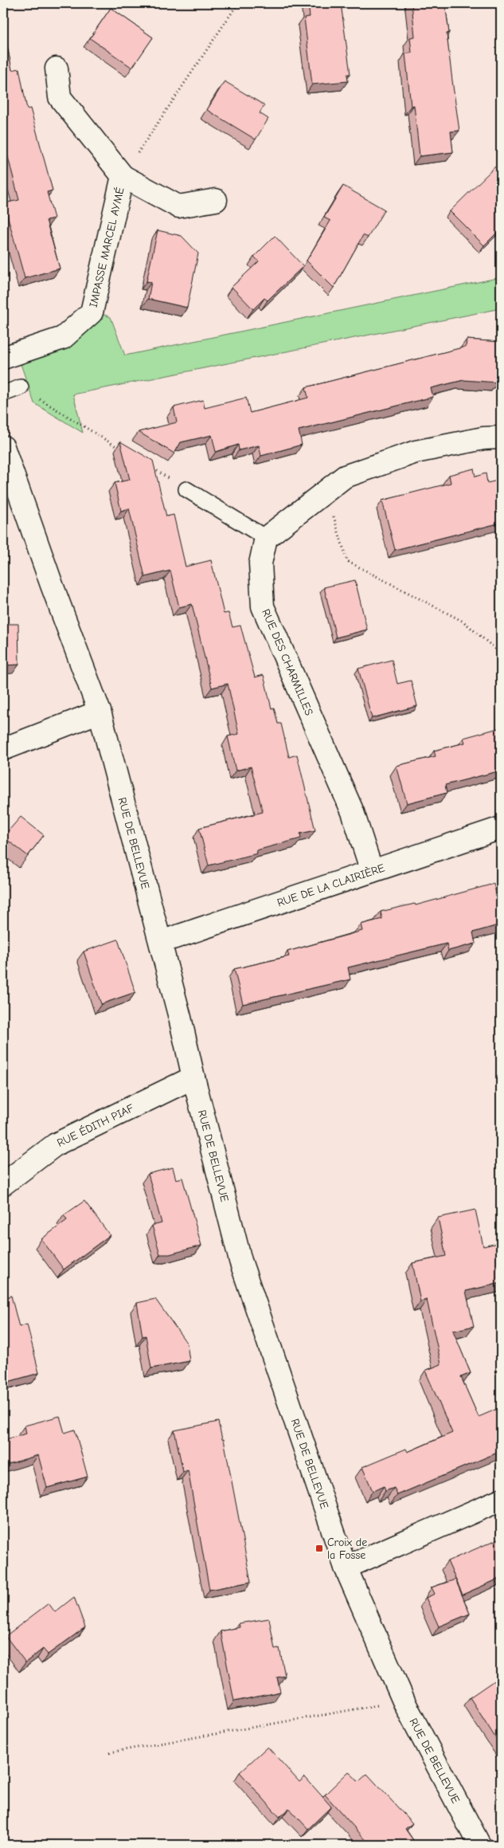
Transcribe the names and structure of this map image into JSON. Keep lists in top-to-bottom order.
{
  "streets": {
    "street": [
      "IMPASSE MARCEL AYMÉ",
      "RUE DES CHARMILLES",
      "RUE DE BELLEVUE",
      "RUE DE LA CLAIRIÈRE",
      "RUE ÉDITH PIAF"
    ]
  },
  "crossings": [
    ["RUE DES CHARMILLES", "RUE DE LA CLAIRIÈRE"],
    ["RUE DE BELLEVUE", "RUE DE LA CLAIRIÈRE"],
    ["RUE DE BELLEVUE", "RUE ÉDITH PIAF"]
  ],
  "places": {
    "transit": ["Croix de la Fosse"]
  }
}
